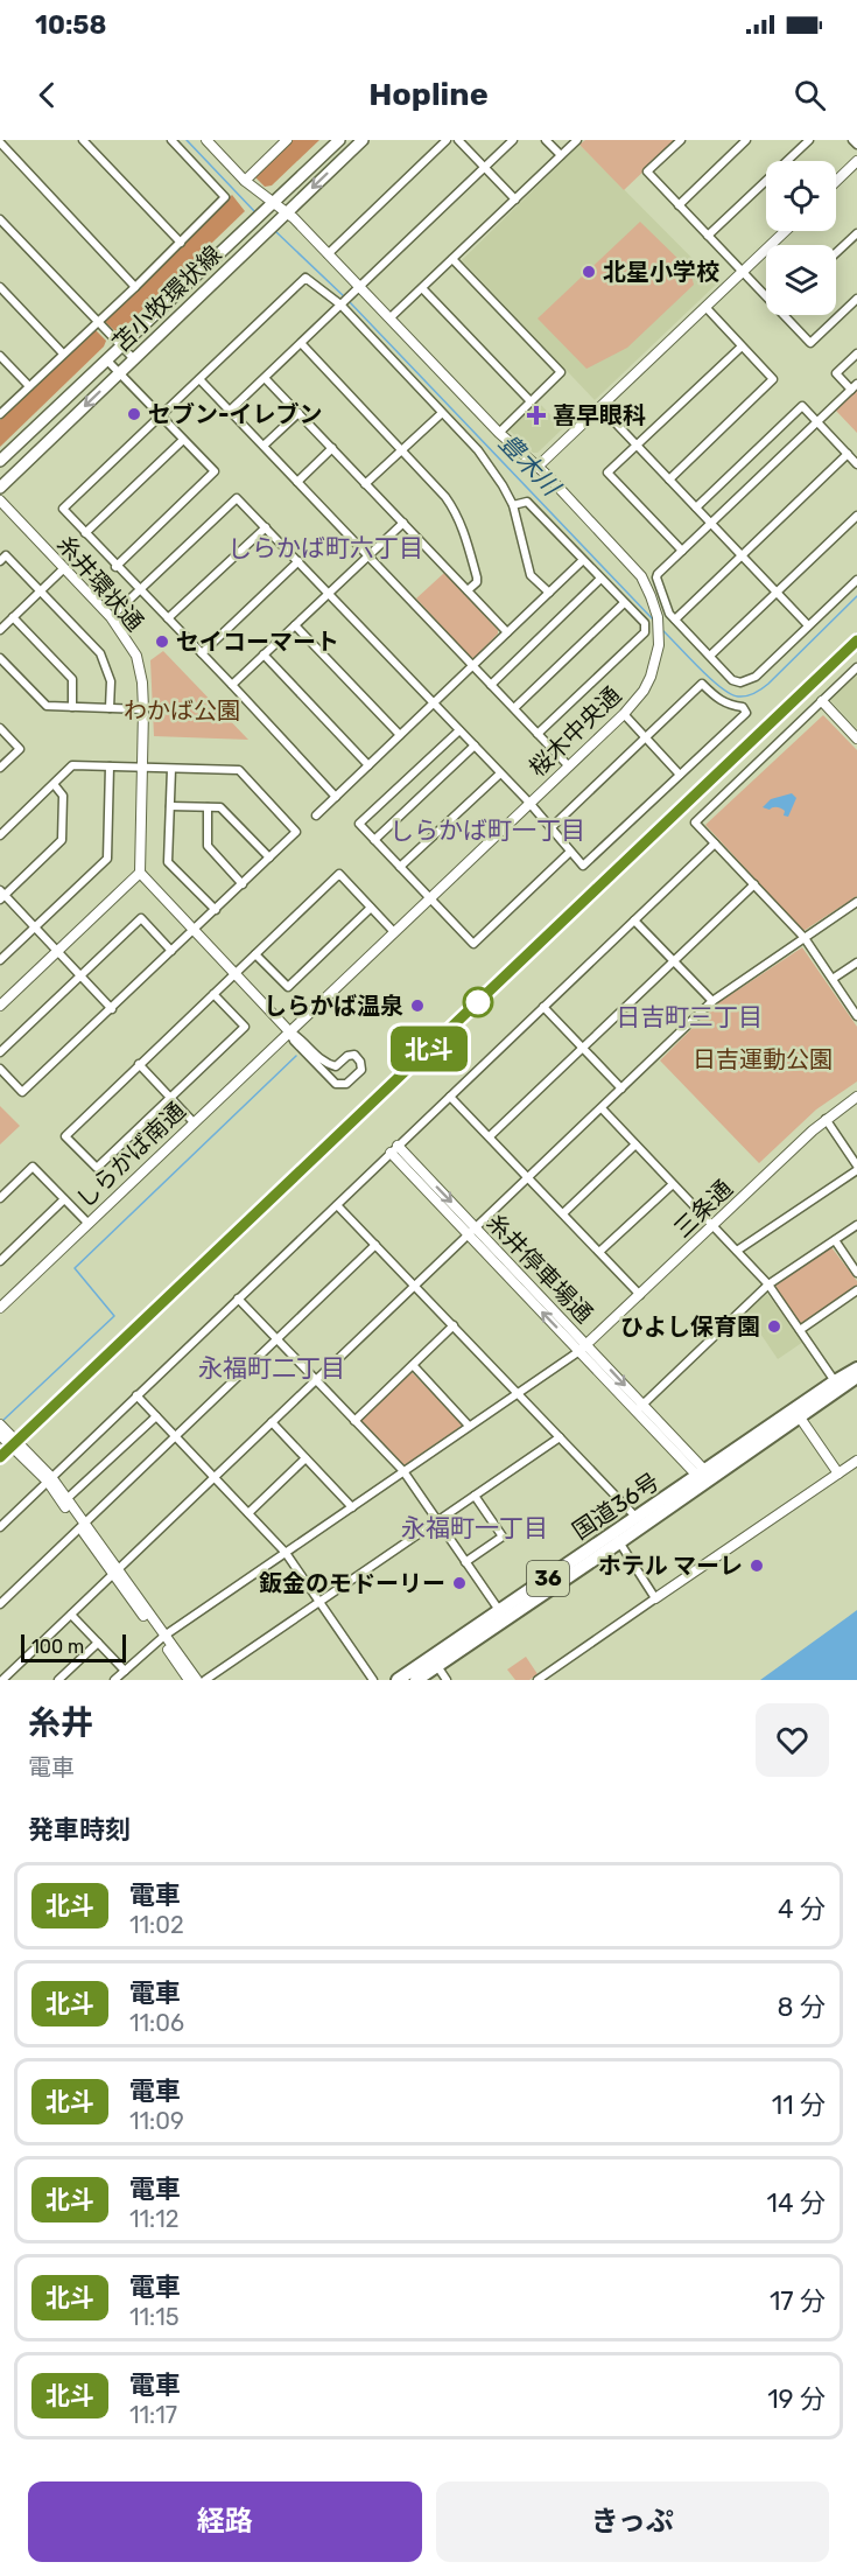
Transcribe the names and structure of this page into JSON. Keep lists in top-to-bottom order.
{
  "streets": {
    "highway": ["国道36号", "36"],
    "main road": ["苫小牧環状線"],
    "street": [
      "糸井環状通",
      "桜木中央通",
      "しらかば南通",
      "三条通",
      "糸井停車場通"
    ]
  },
  "crossings": [
    ["苫小牧環状線", "桜木中央通"],
    ["桜木中央通", "しらかば南通"],
    ["三条通", "糸井停車場通"],
    ["糸井停車場通", "国道36号"]
  ],
  "districts": [
    "しらかば町六丁目",
    "しらかば町一丁目",
    "日吉町三丁目",
    "永福町二丁目",
    "永福町一丁目"
  ],
  "water": ["豊木川"],
  "parks": ["わかば公園", "日吉運動公園"],
  "places": {
    "other": [
      "北星小学校",
      "セブン-イレブン",
      "セイコーマート",
      "しらかば温泉",
      "ひよし保育園",
      "ホテル マーレ",
      "鈑金のモドーリー"
    ],
    "health": ["喜早眼科"]
  },
  "scale_bar": "100 m",
  "page": {
    "status": "10:58",
    "header": "Hopline",
    "on_map": "北斗",
    "scale": "100 m",
    "heading": [
      ["糸井", "電車"],
      "発車時刻"
    ],
    "list": [
      {
        "mark": "北斗",
        "name": "電車",
        "note": "11:02",
        "value": "4 分"
      },
      {
        "mark": "北斗",
        "name": "電車",
        "note": "11:06",
        "value": "8 分"
      },
      {
        "mark": "北斗",
        "name": "電車",
        "note": "11:09",
        "value": "11 分"
      },
      {
        "mark": "北斗",
        "name": "電車",
        "note": "11:12",
        "value": "14 分"
      },
      {
        "mark": "北斗",
        "name": "電車",
        "note": "11:15",
        "value": "17 分"
      },
      {
        "mark": "北斗",
        "name": "電車",
        "note": "11:17",
        "value": "19 分"
      }
    ],
    "buttons": ["経路", "きっぷ"]
  }
}
